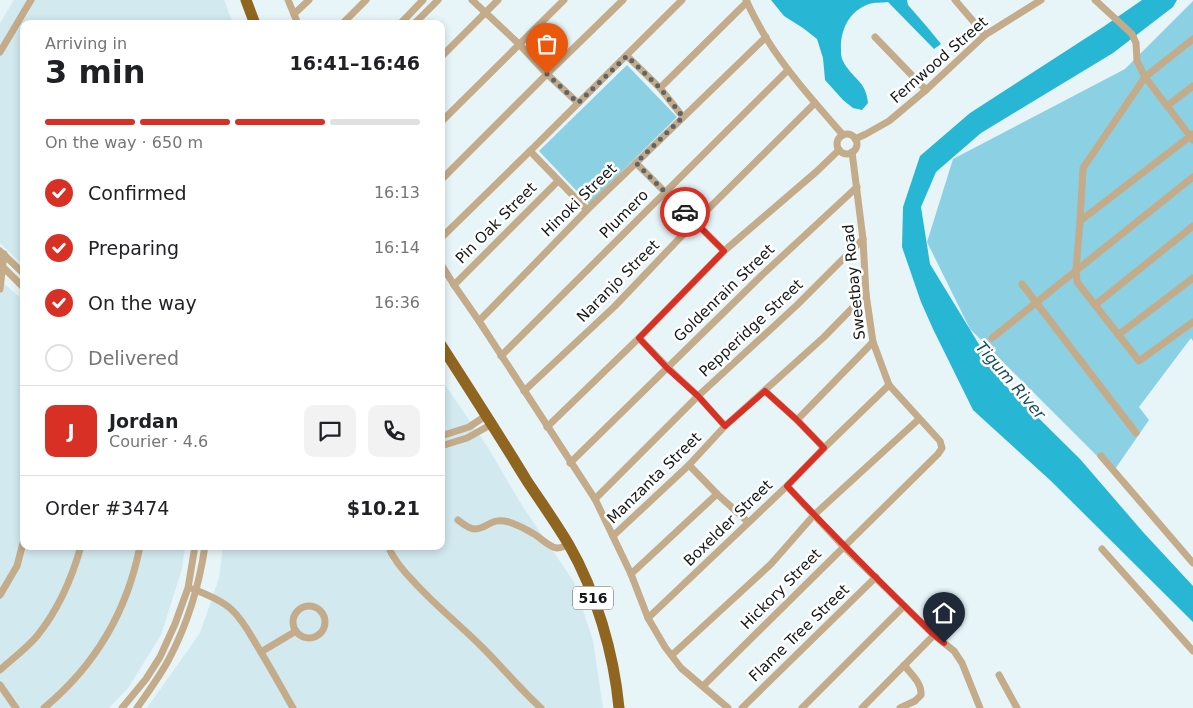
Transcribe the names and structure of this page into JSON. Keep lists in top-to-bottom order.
{
  "streets": {
    "highway": ["516"],
    "street": [
      "Fernwood Street",
      "Hinoki Street",
      "Plumero",
      "Pin Oak Street",
      "Naranjo Street",
      "Sweetbay Road",
      "Goldenrain Street",
      "Pepperidge Street",
      "Manzanta Street",
      "Boxelder Street",
      "Hickory Street",
      "Flame Tree Street"
    ]
  },
  "crossings": [
    ["Fernwood Street", "Sweetbay Road"],
    ["Sweetbay Road", "Goldenrain Street"],
    ["Sweetbay Road", "Pepperidge Street"],
    ["Sweetbay Road", "Manzanta Street"],
    ["Sweetbay Road", "Boxelder Street"],
    ["Sweetbay Road", "Hickory Street"]
  ],
  "water": ["Tigum River"],
  "page": {
    "heading": ["3 min", "Arriving in", "16:41–16:46"],
    "panel": [
      "Jordan",
      "Courier · 4.6",
      "Order #3474",
      "$10.21"
    ],
    "bar": "On the way · 650 m",
    "list": [
      ["Confirmed", "16:13"],
      ["Preparing", "16:14"],
      ["On the way", "16:36"],
      "Delivered"
    ],
    "round": "J"
  }
}
